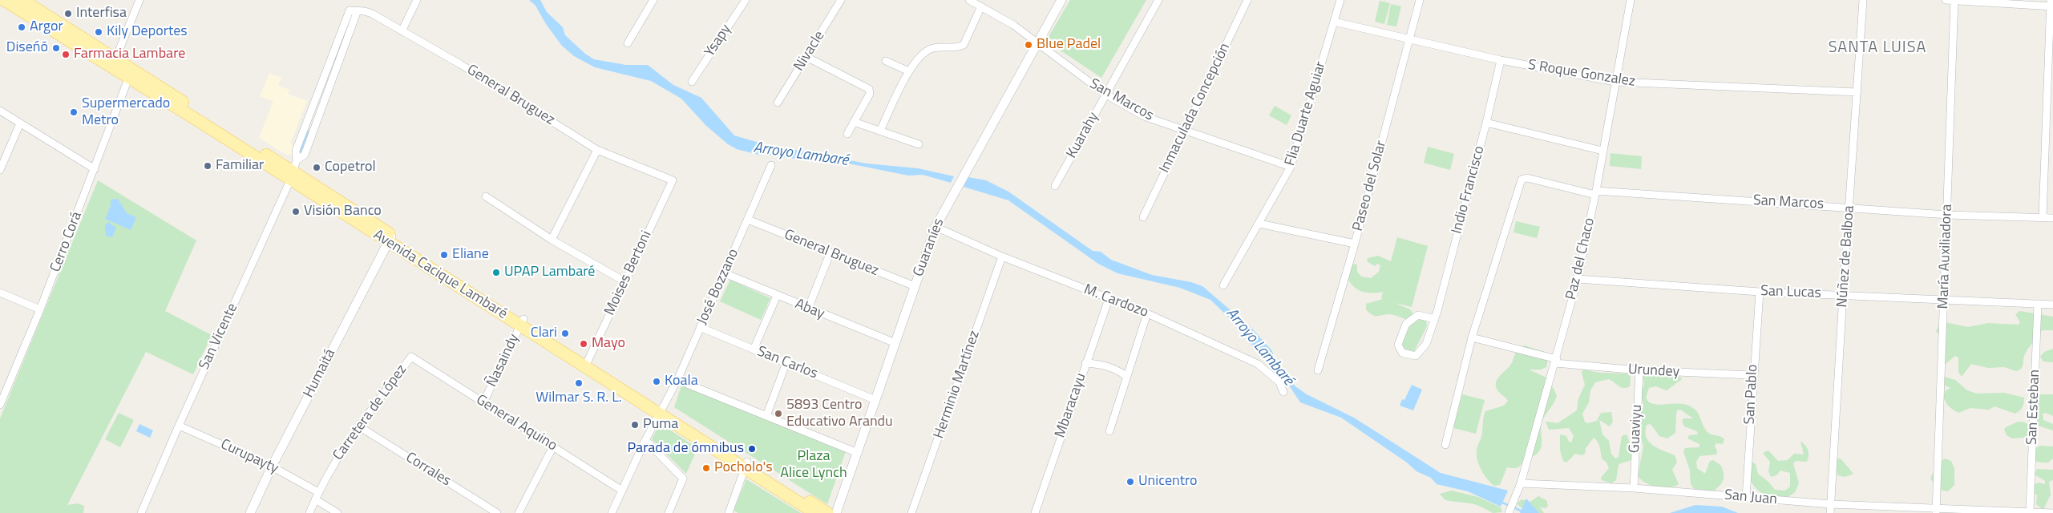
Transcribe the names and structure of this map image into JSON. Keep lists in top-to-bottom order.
{
  "streets": {
    "main road": ["Avenida Cacique Lambaré"],
    "street": [
      "Ysapy",
      "Nivacle",
      "S Roque Gonzalez",
      "General Bruguez",
      "San Marcos",
      "Inmaculada Concepción",
      "Flia Duarte Aguiar",
      "Kuarahy",
      "Paseo del Solar",
      "Indio Francisco",
      "Cerro Corá",
      "Guaraníes",
      "Núñez de Balboa",
      "María Auxiliadora",
      "Paz del Chaco",
      "Moises Bertoni",
      "José Bozzano",
      "San Lucas",
      "M. Cardozo",
      "Abay",
      "San Vicente",
      "Ñasaindy",
      "San Carlos",
      "Urundey",
      "Humaitá",
      "Herminio Martínez",
      "San Pablo",
      "Mbaracayu",
      "San Esteban",
      "Carretera de López",
      "General Aquino",
      "Guaviyu",
      "Curupayty",
      "Corrales",
      "San Juan"
    ]
  },
  "crossings": [
    ["S Roque Gonzalez", "Flia Duarte Aguiar"],
    ["S Roque Gonzalez", "Paseo del Solar"],
    ["S Roque Gonzalez", "Indio Francisco"],
    ["S Roque Gonzalez", "Núñez de Balboa"],
    ["S Roque Gonzalez", "Paz del Chaco"],
    ["General Bruguez", "Guaraníes"],
    ["General Bruguez", "Moises Bertoni"],
    ["General Bruguez", "José Bozzano"],
    ["General Bruguez", "San Vicente"],
    ["San Marcos", "Inmaculada Concepción"],
    ["San Marcos", "Flia Duarte Aguiar"],
    ["San Marcos", "Kuarahy"],
    ["San Marcos", "Guaraníes"],
    ["San Marcos", "Núñez de Balboa"],
    ["San Marcos", "María Auxiliadora"],
    ["San Marcos", "Paz del Chaco"],
    ["San Marcos", "Urundey"],
    ["Cerro Corá", "Avenida Cacique Lambaré"],
    ["Guaraníes", "M. Cardozo"],
    ["Guaraníes", "Abay"],
    ["Guaraníes", "San Carlos"],
    ["Núñez de Balboa", "San Lucas"],
    ["Núñez de Balboa", "San Juan"],
    ["María Auxiliadora", "San Lucas"],
    ["María Auxiliadora", "San Juan"],
    ["Paz del Chaco", "San Lucas"],
    ["Paz del Chaco", "Urundey"],
    ["Paz del Chaco", "San Juan"],
    ["Moises Bertoni", "Avenida Cacique Lambaré"],
    ["Avenida Cacique Lambaré", "José Bozzano"],
    ["Avenida Cacique Lambaré", "San Vicente"],
    ["Avenida Cacique Lambaré", "Ñasaindy"],
    ["Avenida Cacique Lambaré", "Humaitá"],
    ["José Bozzano", "Abay"],
    ["José Bozzano", "San Carlos"],
    ["José Bozzano", "General Aquino"],
    ["San Lucas", "San Pablo"],
    ["San Lucas", "San Esteban"],
    ["M. Cardozo", "Herminio Martínez"],
    ["M. Cardozo", "Mbaracayu"],
    ["San Vicente", "Curupayty"],
    ["Ñasaindy", "General Aquino"],
    ["Urundey", "San Pablo"],
    ["Urundey", "Guaviyu"],
    ["Humaitá", "Curupayty"],
    ["San Pablo", "San Juan"],
    ["San Esteban", "San Juan"],
    ["Carretera de López", "General Aquino"],
    ["Carretera de López", "Curupayty"],
    ["Carretera de López", "Corrales"],
    ["Guaviyu", "San Juan"]
  ],
  "districts": ["SANTA LUISA"],
  "water": ["Arroyo Lambaré"],
  "parks": ["Plaza Alice Lynch"],
  "places": [
    "Interfisa",
    "Argor",
    "Kily Deportes",
    "Blue Padel",
    "Diseńō",
    "Farmacia Lambare",
    "Supermercado Metro",
    "Familiar",
    "Copetrol",
    "Visión Banco",
    "Eliane",
    "UPAP Lambaré",
    "Clari",
    "Mayo",
    "Koala",
    "Wilmar S. R. L.",
    "5893 Centro Educativo Arandu",
    "Puma",
    "Parada de ómnibus",
    "Pocholo's",
    "Unicentro"
  ]
}
